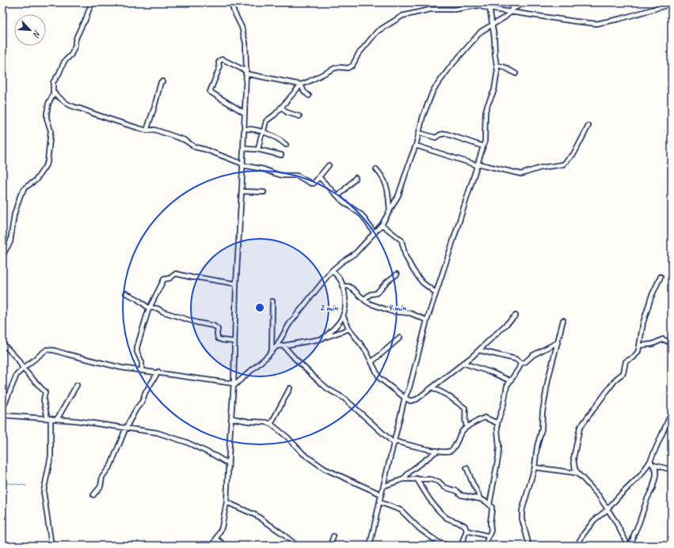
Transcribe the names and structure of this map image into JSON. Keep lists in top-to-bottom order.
{
  "north": "bottom right",
  "rings": ["2 min", "4 min"]
}
